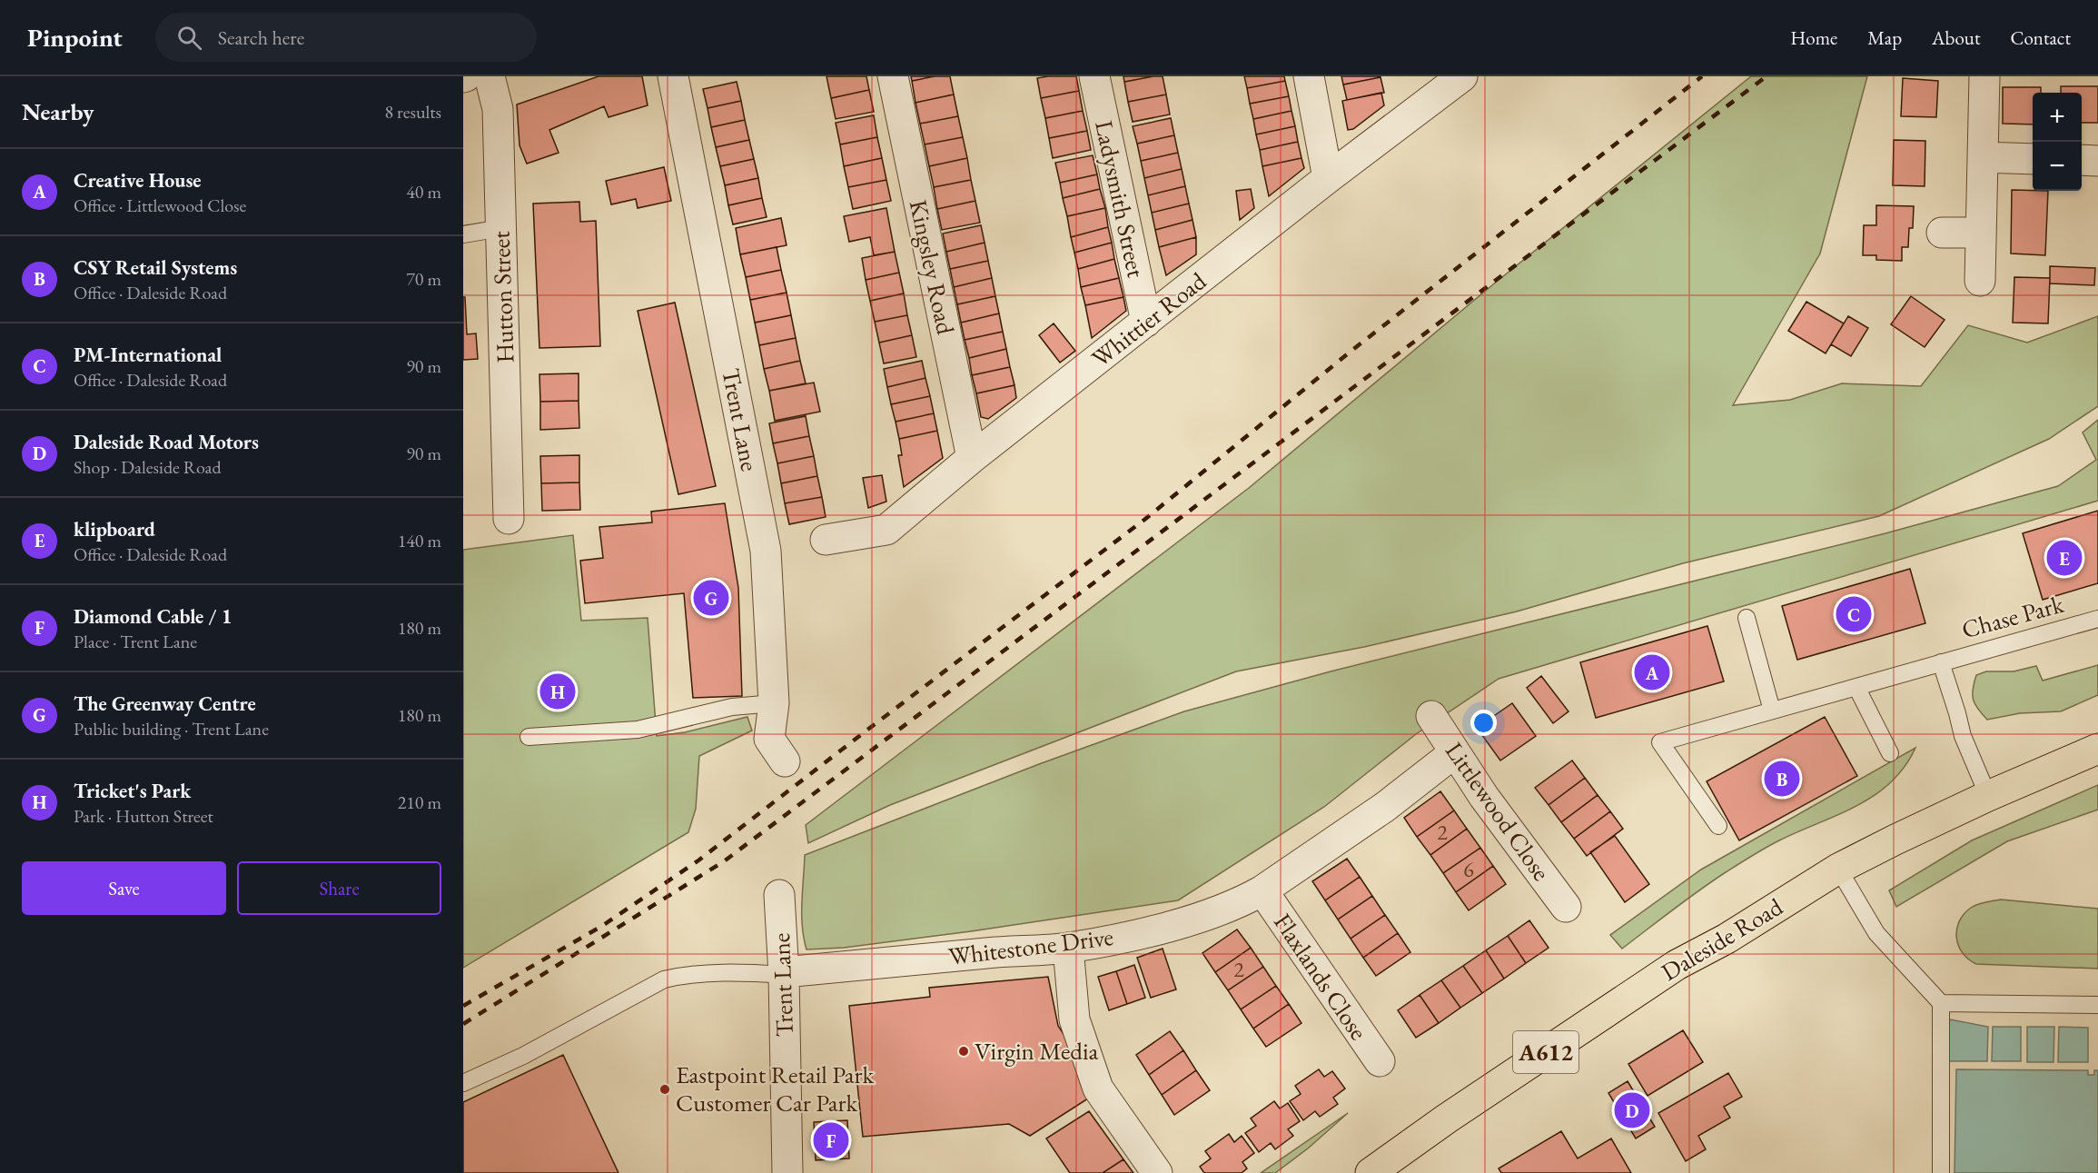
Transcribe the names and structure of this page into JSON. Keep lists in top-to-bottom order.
{
  "streets": {
    "main road": ["Daleside Road", "A612"],
    "street": [
      "Ladysmith Street",
      "Kingsley Road",
      "Hutton Street",
      "Whittier Road",
      "Trent Lane",
      "Littlewood Close",
      "Whitestone Drive",
      "Flaxlands Close"
    ],
    "lane": ["Chase Park"]
  },
  "crossings": [
    ["Ladysmith Street", "Whittier Road"],
    ["Kingsley Road", "Whittier Road"],
    ["Trent Lane", "Whitestone Drive"],
    ["Chase Park", "Daleside Road"],
    ["Littlewood Close", "Whitestone Drive"],
    ["Whitestone Drive", "Flaxlands Close"]
  ],
  "places": ["Virgin Media", "Eastpoint Retail Park Customer Car Park"],
  "house_numbers": ["2", "6", "2"],
  "page": {
    "header": "Pinpoint",
    "search": "Search here",
    "nav": [
      "Home",
      "Map",
      "About",
      "Contact"
    ],
    "heading": ["Nearby", "8 results"],
    "map_buttons": ["+", "−"],
    "list": [
      {
        "mark": "A",
        "name": "Creative House",
        "note": "Office · Littlewood Close",
        "value": "40 m"
      },
      {
        "mark": "B",
        "name": "CSY Retail Systems",
        "note": "Office · Daleside Road",
        "value": "70 m"
      },
      {
        "mark": "C",
        "name": "PM-International",
        "note": "Office · Daleside Road",
        "value": "90 m"
      },
      {
        "mark": "D",
        "name": "Daleside Road Motors",
        "note": "Shop · Daleside Road",
        "value": "90 m"
      },
      {
        "mark": "E",
        "name": "klipboard",
        "note": "Office · Daleside Road",
        "value": "140 m"
      },
      {
        "mark": "F",
        "name": "Diamond Cable / 1",
        "note": "Place · Trent Lane",
        "value": "180 m"
      },
      {
        "mark": "G",
        "name": "The Greenway Centre",
        "note": "Public building · Trent Lane",
        "value": "180 m"
      },
      {
        "mark": "H",
        "name": "Tricket's Park",
        "note": "Park · Hutton Street",
        "value": "210 m"
      }
    ],
    "pins": [
      "E",
      "G",
      "C",
      "A",
      "H",
      "B",
      "D",
      "F"
    ],
    "buttons": ["Save", "Share"]
  }
}
